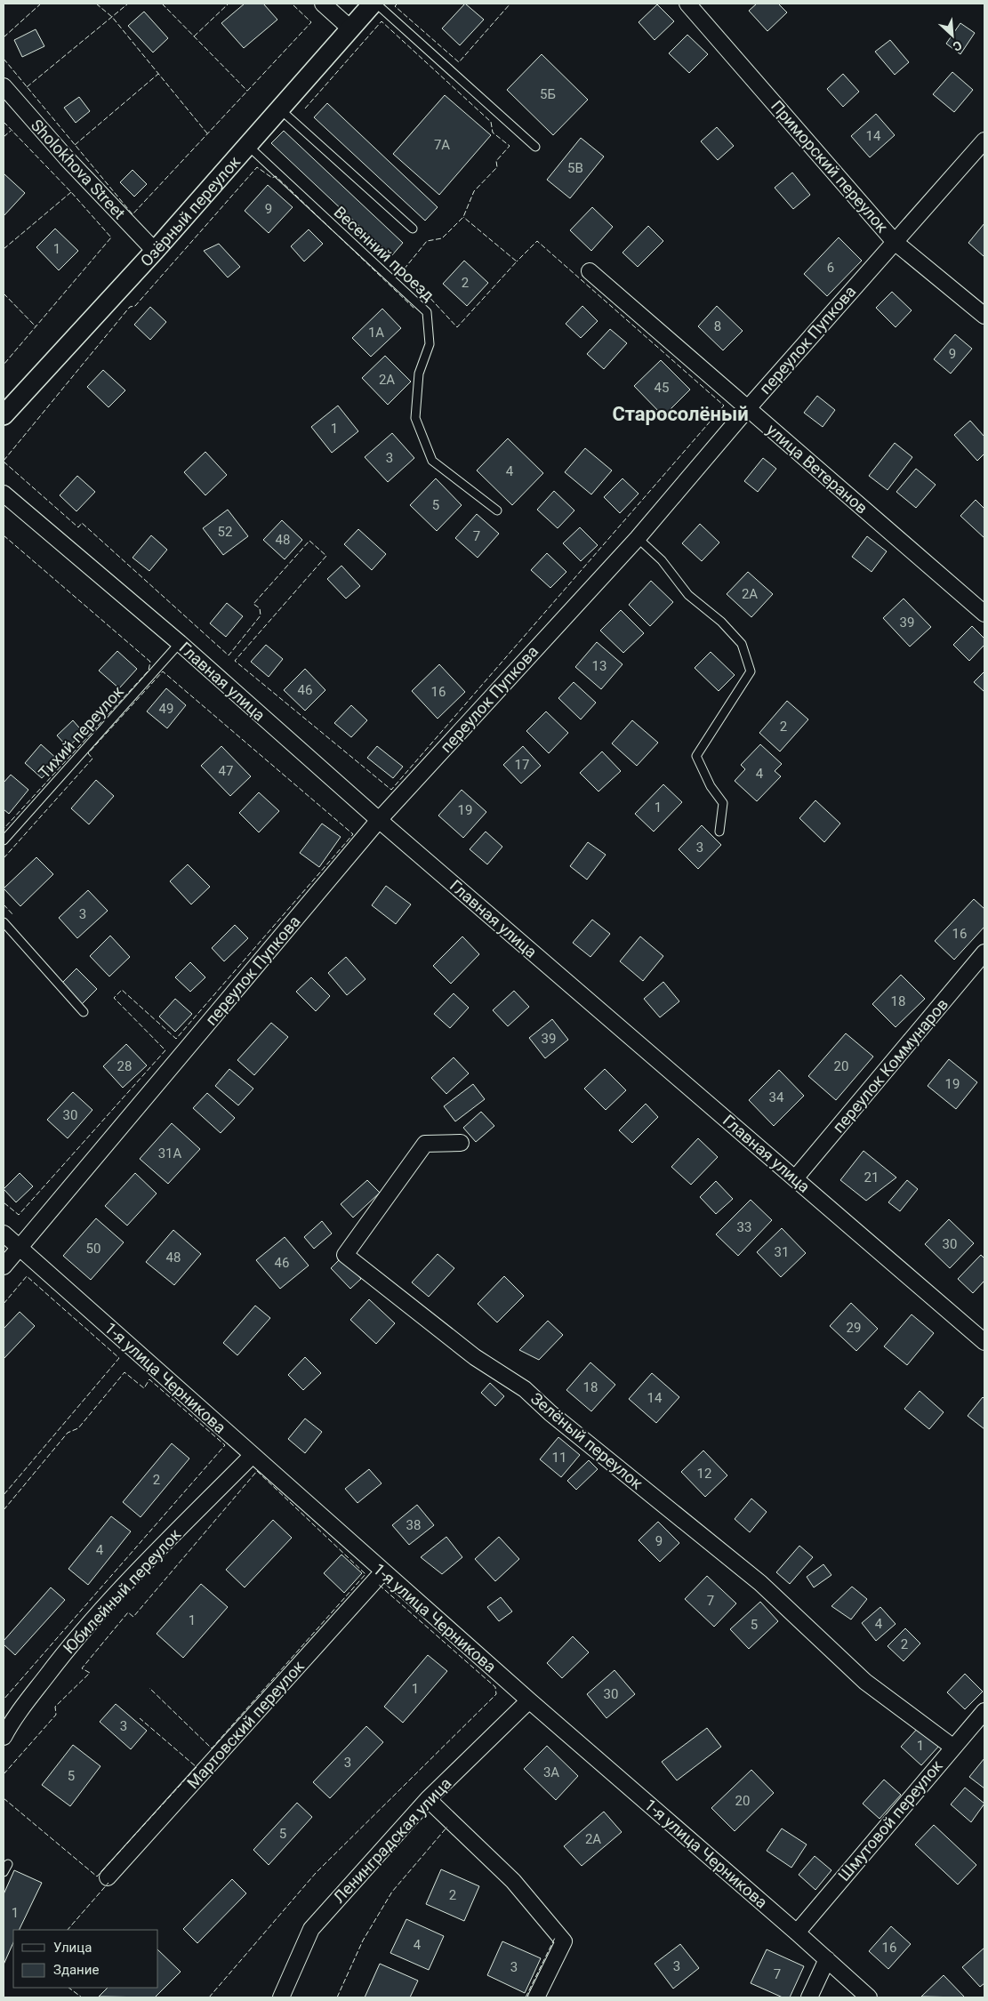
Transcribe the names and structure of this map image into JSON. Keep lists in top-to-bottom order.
{
  "streets": {
    "street": [
      "Приморский переулок",
      "Sholokhova Street",
      "Озёрный переулок",
      "переулок Пупкова",
      "улица Ветеранов",
      "Главная улица",
      "переулок Коммунаров",
      "1-я улица Черникова",
      "Зелёный переулок",
      "Юбилейный переулок",
      "Мартовский переулок",
      "Шмутовой переулок",
      "Ленинградская улица"
    ],
    "lane": ["Весенний проезд", "Тихий переулок"]
  },
  "crossings": [
    ["Приморский переулок", "переулок Пупкова"],
    ["Sholokhova Street", "Озёрный переулок"],
    ["Озёрный переулок", "Весенний проезд"],
    ["переулок Пупкова", "улица Ветеранов"],
    ["переулок Пупкова", "Главная улица"],
    ["переулок Пупкова", "1-я улица Черникова"],
    ["Главная улица", "Тихий переулок"],
    ["Главная улица", "переулок Коммунаров"],
    ["1-я улица Черникова", "Юбилейный переулок"],
    ["1-я улица Черникова", "Мартовский переулок"],
    ["1-я улица Черникова", "Шмутовой переулок"],
    ["1-я улица Черникова", "Ленинградская улица"],
    ["Зелёный переулок", "Шмутовой переулок"]
  ],
  "districts": ["Староcолёный"],
  "house_numbers": [
    "5Б",
    "14",
    "7А",
    "5В",
    "9",
    "1",
    "6",
    "2",
    "8",
    "1А",
    "9",
    "2А",
    "45",
    "1",
    "3",
    "4",
    "5",
    "52",
    "7",
    "48",
    "2А",
    "39",
    "13",
    "46",
    "16",
    "49",
    "2",
    "17",
    "47",
    "4",
    "1",
    "19",
    "3",
    "3",
    "16",
    "18",
    "39",
    "28",
    "20",
    "19",
    "34",
    "30",
    "31А",
    "21",
    "33",
    "30",
    "50",
    "31",
    "48",
    "46",
    "29",
    "18",
    "14",
    "11",
    "12",
    "2",
    "38",
    "9",
    "4",
    "7",
    "1",
    "4",
    "5",
    "2",
    "1",
    "30",
    "3",
    "1",
    "3",
    "3А",
    "5",
    "20",
    "5",
    "2А",
    "2",
    "1",
    "4",
    "16",
    "3",
    "3",
    "7"
  ],
  "legend": ["Улица", "Здание"],
  "north": "bottom right"
}
